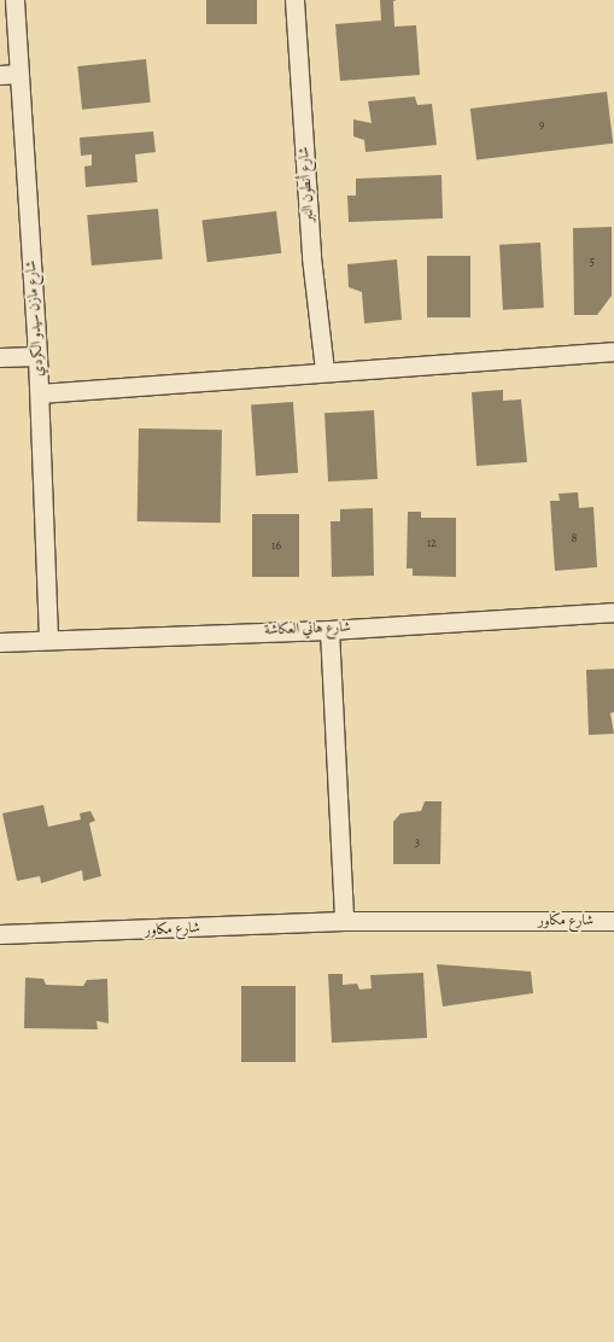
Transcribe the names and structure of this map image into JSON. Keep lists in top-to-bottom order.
{
  "streets": {
    "street": [
      "شارع أنطون النبر",
      "شارع مازن سيدو الكردي",
      "شارع هاني العكاشة",
      "شارع مكاور"
    ]
  },
  "crossings": [
    ["شارع مازن سيدو الكردي", "شارع هاني العكاشة"]
  ],
  "house_numbers": [
    "9",
    "5",
    "8",
    "12",
    "16",
    "3"
  ]
}
